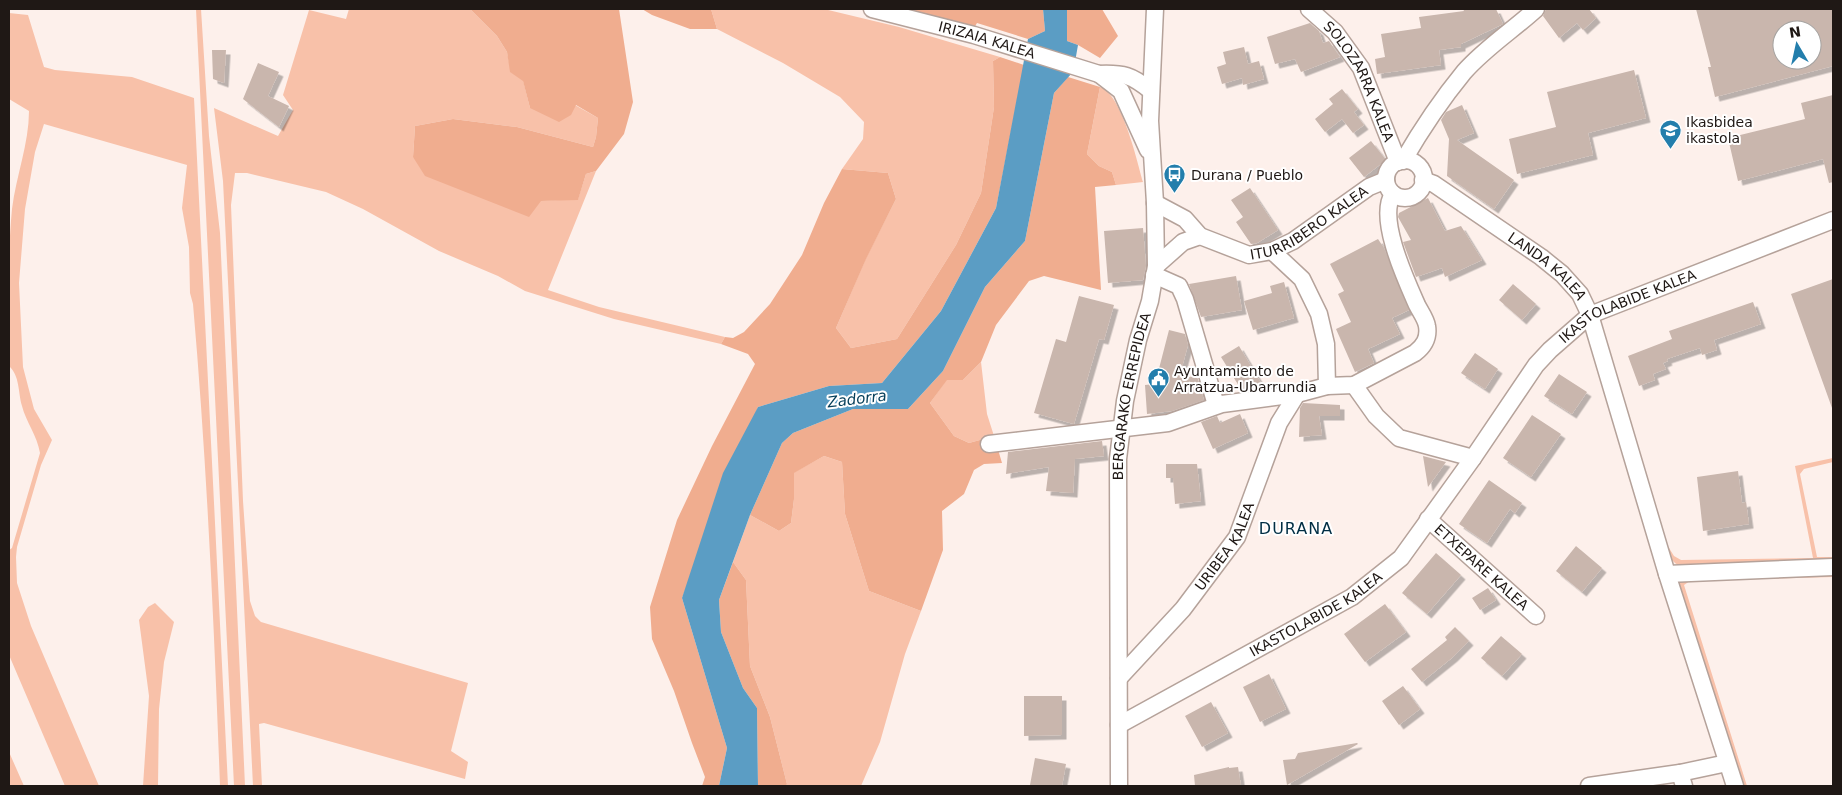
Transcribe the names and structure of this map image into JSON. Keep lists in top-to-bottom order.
{
  "streets": {
    "street": [
      "IRIZAIA KALEA",
      "SOLOZARRA KALEA",
      "ITURRIBERO KALEA",
      "LANDA KALEA",
      "IKASTOLABIDE KALEA",
      "BERGARAKO ERREPIDEA",
      "URIBEA KALEA",
      "ETXEPARE KALEA"
    ]
  },
  "crossings": [
    ["IRIZAIA KALEA", "BERGARAKO ERREPIDEA"],
    ["SOLOZARRA KALEA", "ITURRIBERO KALEA"],
    ["SOLOZARRA KALEA", "LANDA KALEA"],
    ["ITURRIBERO KALEA", "LANDA KALEA"],
    ["ITURRIBERO KALEA", "BERGARAKO ERREPIDEA"],
    ["LANDA KALEA", "IKASTOLABIDE KALEA"],
    ["IKASTOLABIDE KALEA", "BERGARAKO ERREPIDEA"],
    ["IKASTOLABIDE KALEA", "ETXEPARE KALEA"],
    ["BERGARAKO ERREPIDEA", "URIBEA KALEA"]
  ],
  "districts": ["DURANA"],
  "water": ["Zadorra"],
  "places": {
    "school or university": ["Ikasbidea ikastola"],
    "bus stop": ["Durana / Pueblo"],
    "public building": ["Ayuntamiento de Arratzua-Ubarrundia"]
  },
  "north": "top"
}
